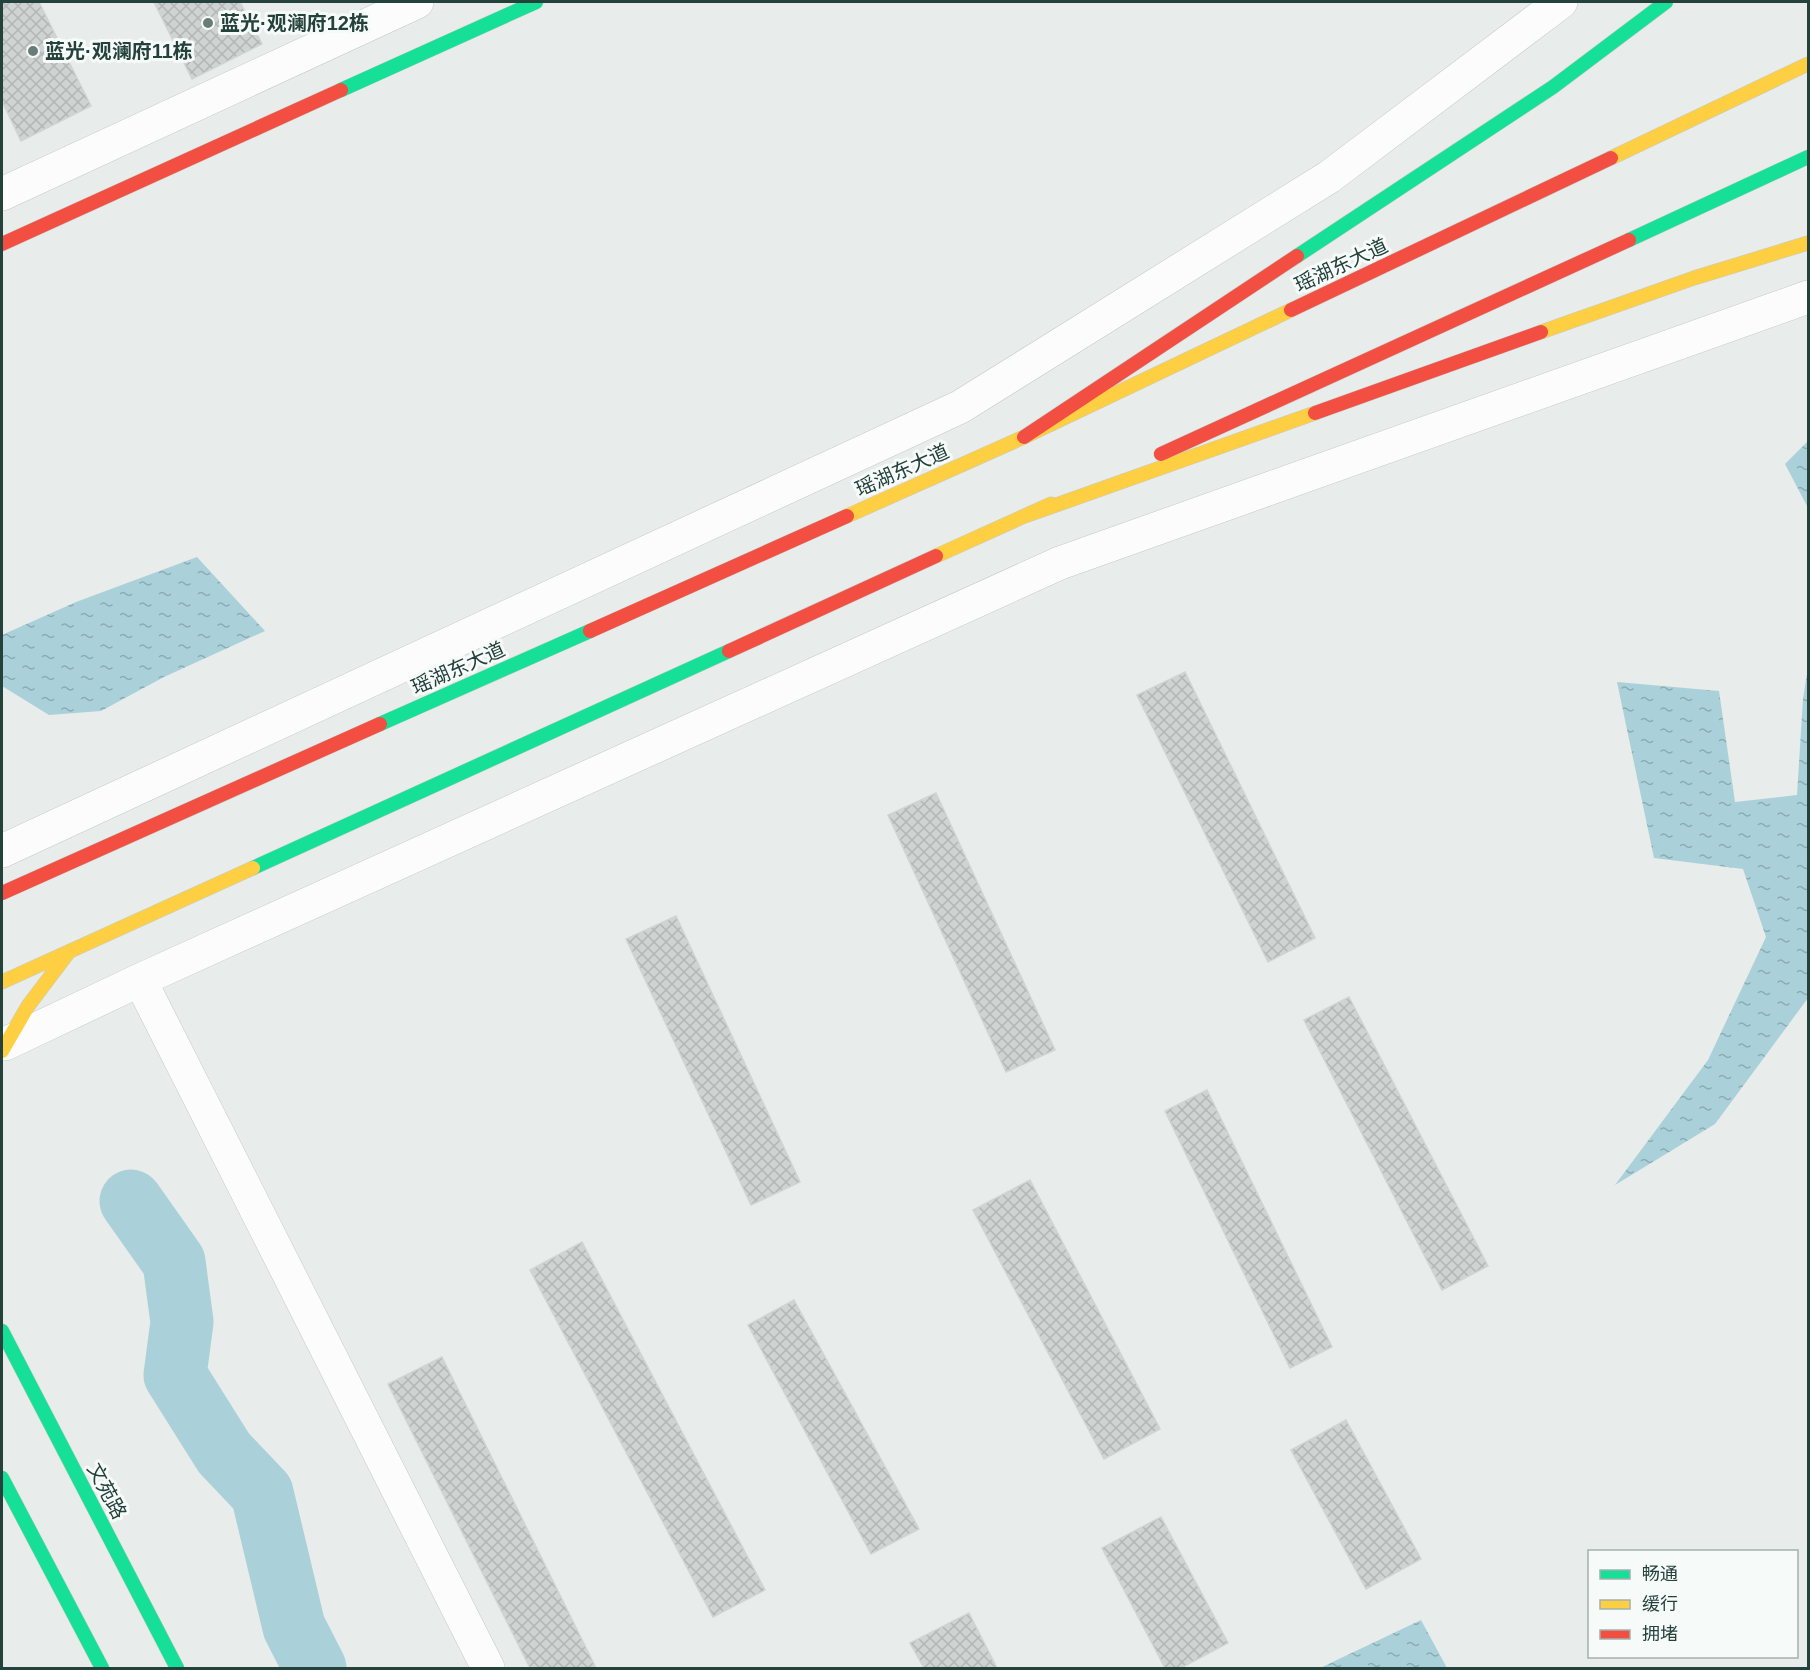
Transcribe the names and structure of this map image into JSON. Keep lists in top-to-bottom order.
{
  "streets": {
    "main road": ["瑶湖东大道", "文苑路"]
  },
  "places": ["蓝光·观澜府12栋", "蓝光·观澜府11栋"],
  "legend": ["畅通", "缓行", "拥堵"]
}
